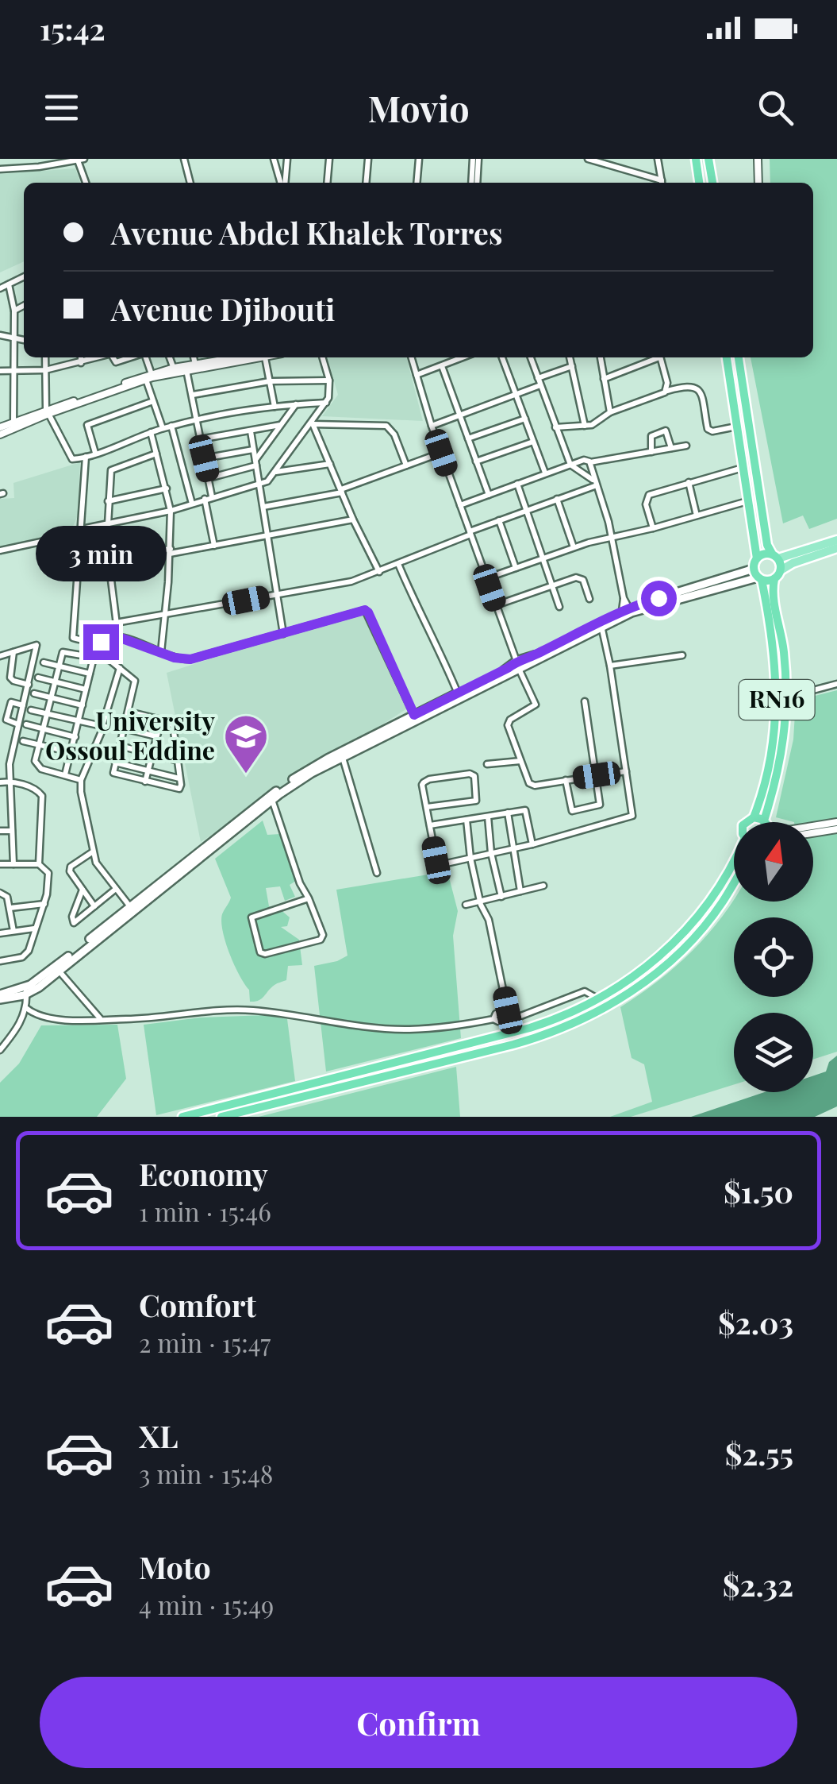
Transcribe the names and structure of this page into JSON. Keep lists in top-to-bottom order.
{
  "streets": {
    "highway": ["RN16"]
  },
  "places": {
    "school or university": ["University Ossoul Eddine"]
  },
  "north": "top",
  "page": {
    "status": "15:42",
    "header": "Movio",
    "banner": ["Avenue Abdel Khalek Torres", "Avenue Djibouti"],
    "bubble": "3 min",
    "list": [
      {
        "name": "Economy",
        "note": "1 min · 15:46",
        "value": "$1.50"
      },
      {
        "name": "Comfort",
        "note": "2 min · 15:47",
        "value": "$2.03"
      },
      {
        "name": "XL",
        "note": "3 min · 15:48",
        "value": "$2.55"
      },
      {
        "name": "Moto",
        "note": "4 min · 15:49",
        "value": "$2.32"
      }
    ],
    "buttons": "Confirm"
  }
}
